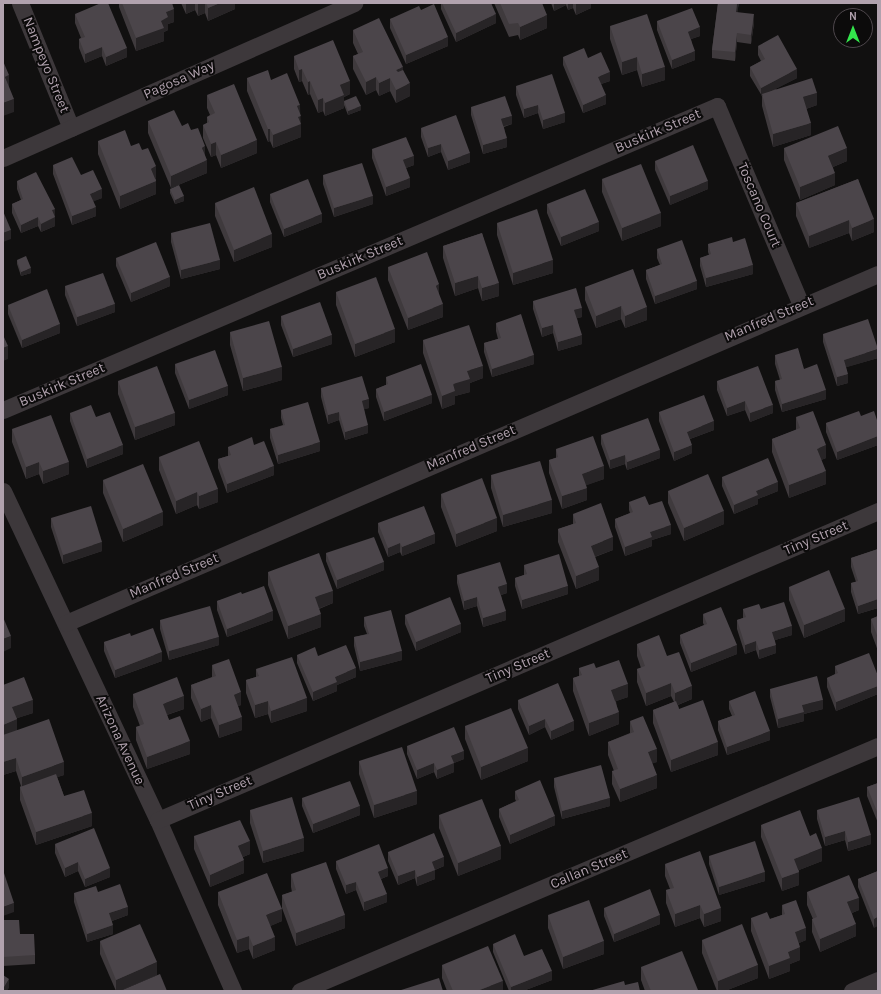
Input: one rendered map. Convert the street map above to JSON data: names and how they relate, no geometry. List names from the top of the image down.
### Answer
{
  "streets": {
    "street": [
      "Nampeyo Street",
      "Pagosa Way",
      "Buskirk Street",
      "Toscano Court",
      "Manfred Street",
      "Tiny Street",
      "Arizona Avenue",
      "Callan Street"
    ]
  },
  "crossings": [
    ["Nampeyo Street", "Pagosa Way"],
    ["Buskirk Street", "Toscano Court"],
    ["Toscano Court", "Manfred Street"],
    ["Manfred Street", "Arizona Avenue"],
    ["Tiny Street", "Arizona Avenue"]
  ],
  "north": "top"
}
